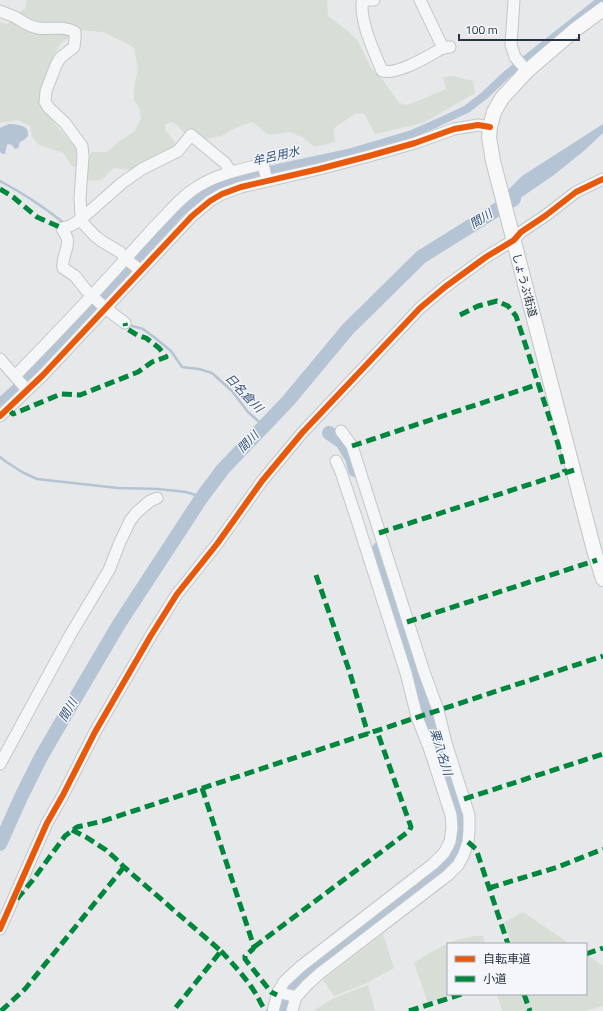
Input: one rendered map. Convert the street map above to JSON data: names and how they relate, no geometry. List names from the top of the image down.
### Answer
{
  "streets": {
    "main road": ["しょうぶ街道"]
  },
  "water": [
    "牟呂用水",
    "間川",
    "日名倉川",
    "栗八名川"
  ],
  "legend": ["自転車道", "小道"],
  "scale_bar": "100 m"
}
